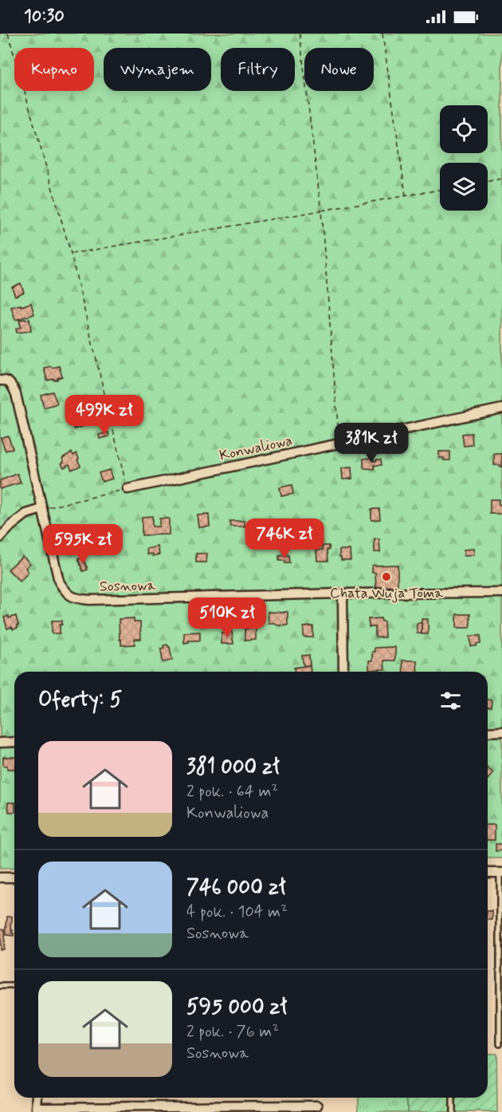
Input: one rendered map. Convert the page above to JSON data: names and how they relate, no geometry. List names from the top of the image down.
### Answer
{
  "streets": {
    "street": ["Konwaliowa", "Sosnowa"]
  },
  "places": ["Chata Wuja Toma"],
  "page": {
    "status": "10:30",
    "chip": [
      "Kupno",
      "Wynajem",
      "Filtry",
      "Nowe"
    ],
    "price": [
      "499K zł",
      "381K zł",
      "746K zł",
      "595K zł",
      "510K zł"
    ],
    "heading": "Oferty: 5",
    "list": [
      {
        "name": "381 000 zł",
        "note": "2 pok. · 64 m² · Konwaliowa"
      },
      {
        "name": "746 000 zł",
        "note": "4 pok. · 104 m² · Sosnowa"
      },
      {
        "name": "595 000 zł",
        "note": "2 pok. · 76 m² · Sosnowa"
      }
    ]
  }
}
